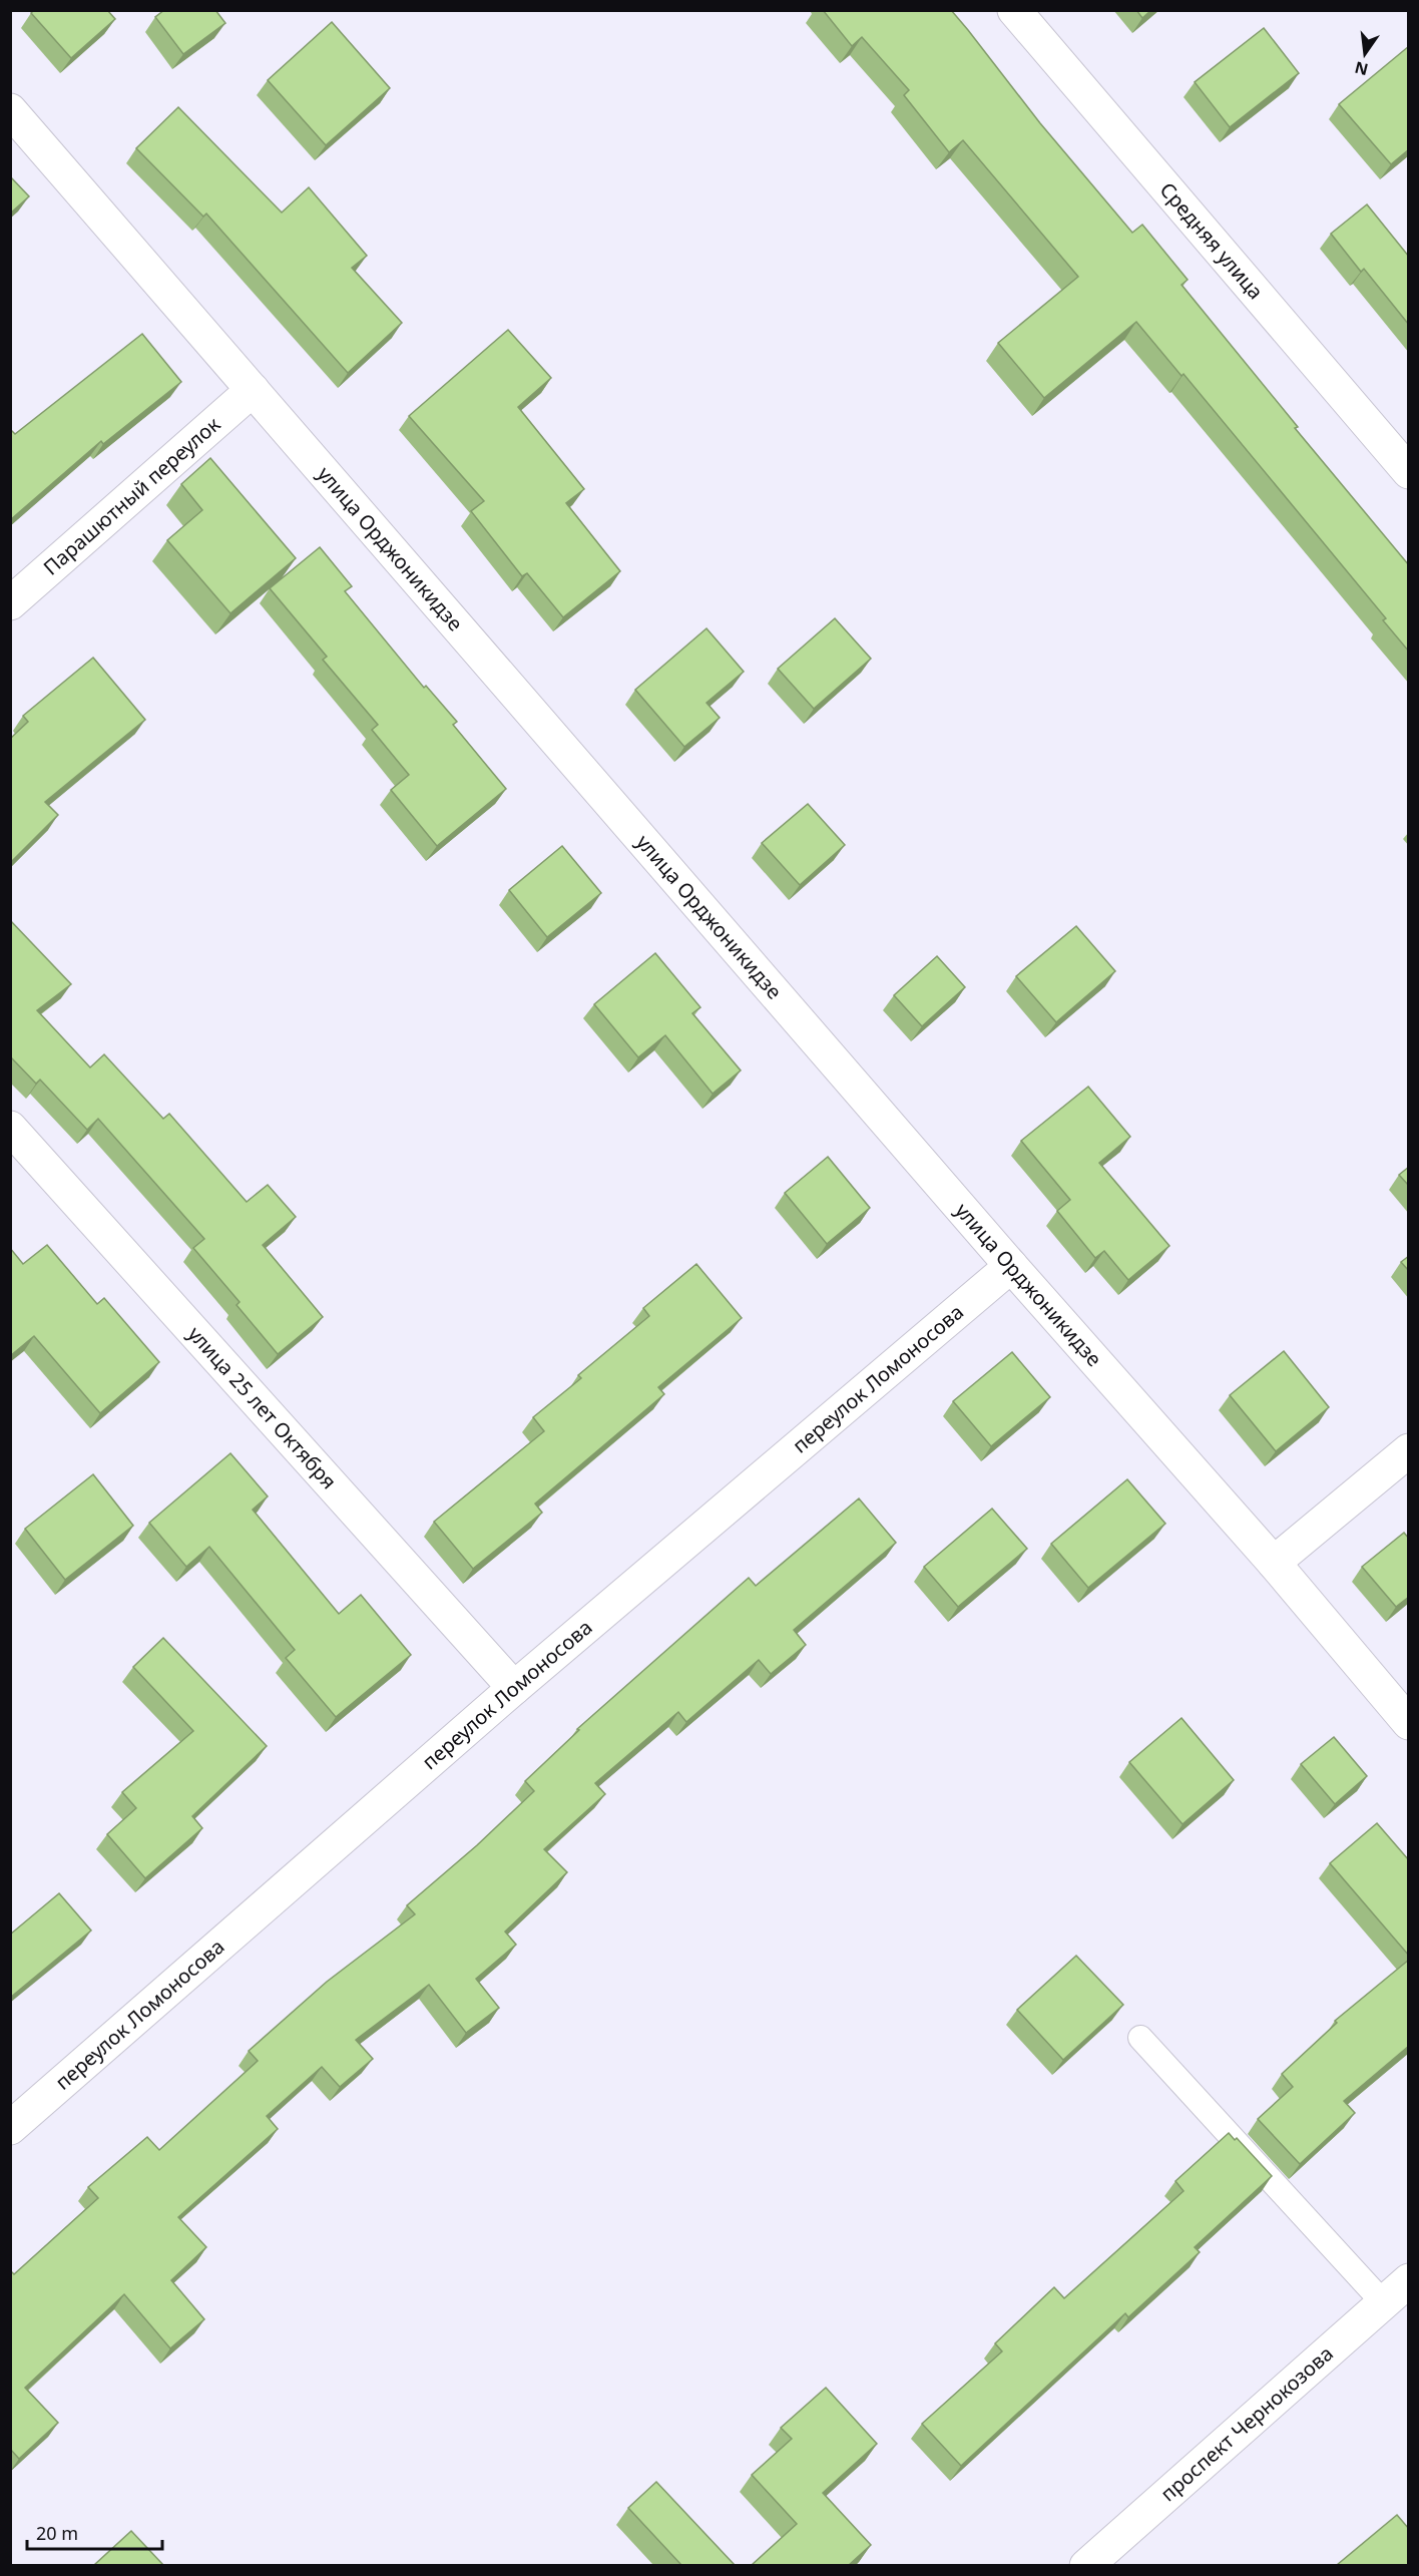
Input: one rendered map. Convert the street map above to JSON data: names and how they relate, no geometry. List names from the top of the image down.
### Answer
{
  "streets": {
    "street": [
      "Средняя улица",
      "Парашютный переулок",
      "улица Орджоникидзе",
      "переулок Ломоносова",
      "улица 25 лет Октября",
      "проспект Чернокозова"
    ]
  },
  "crossings": [
    ["Парашютный переулок", "улица Орджоникидзе"],
    ["улица Орджоникидзе", "переулок Ломоносова"],
    ["переулок Ломоносова", "улица 25 лет Октября"]
  ],
  "scale_bar": "20 m",
  "north": "bottom"
}
